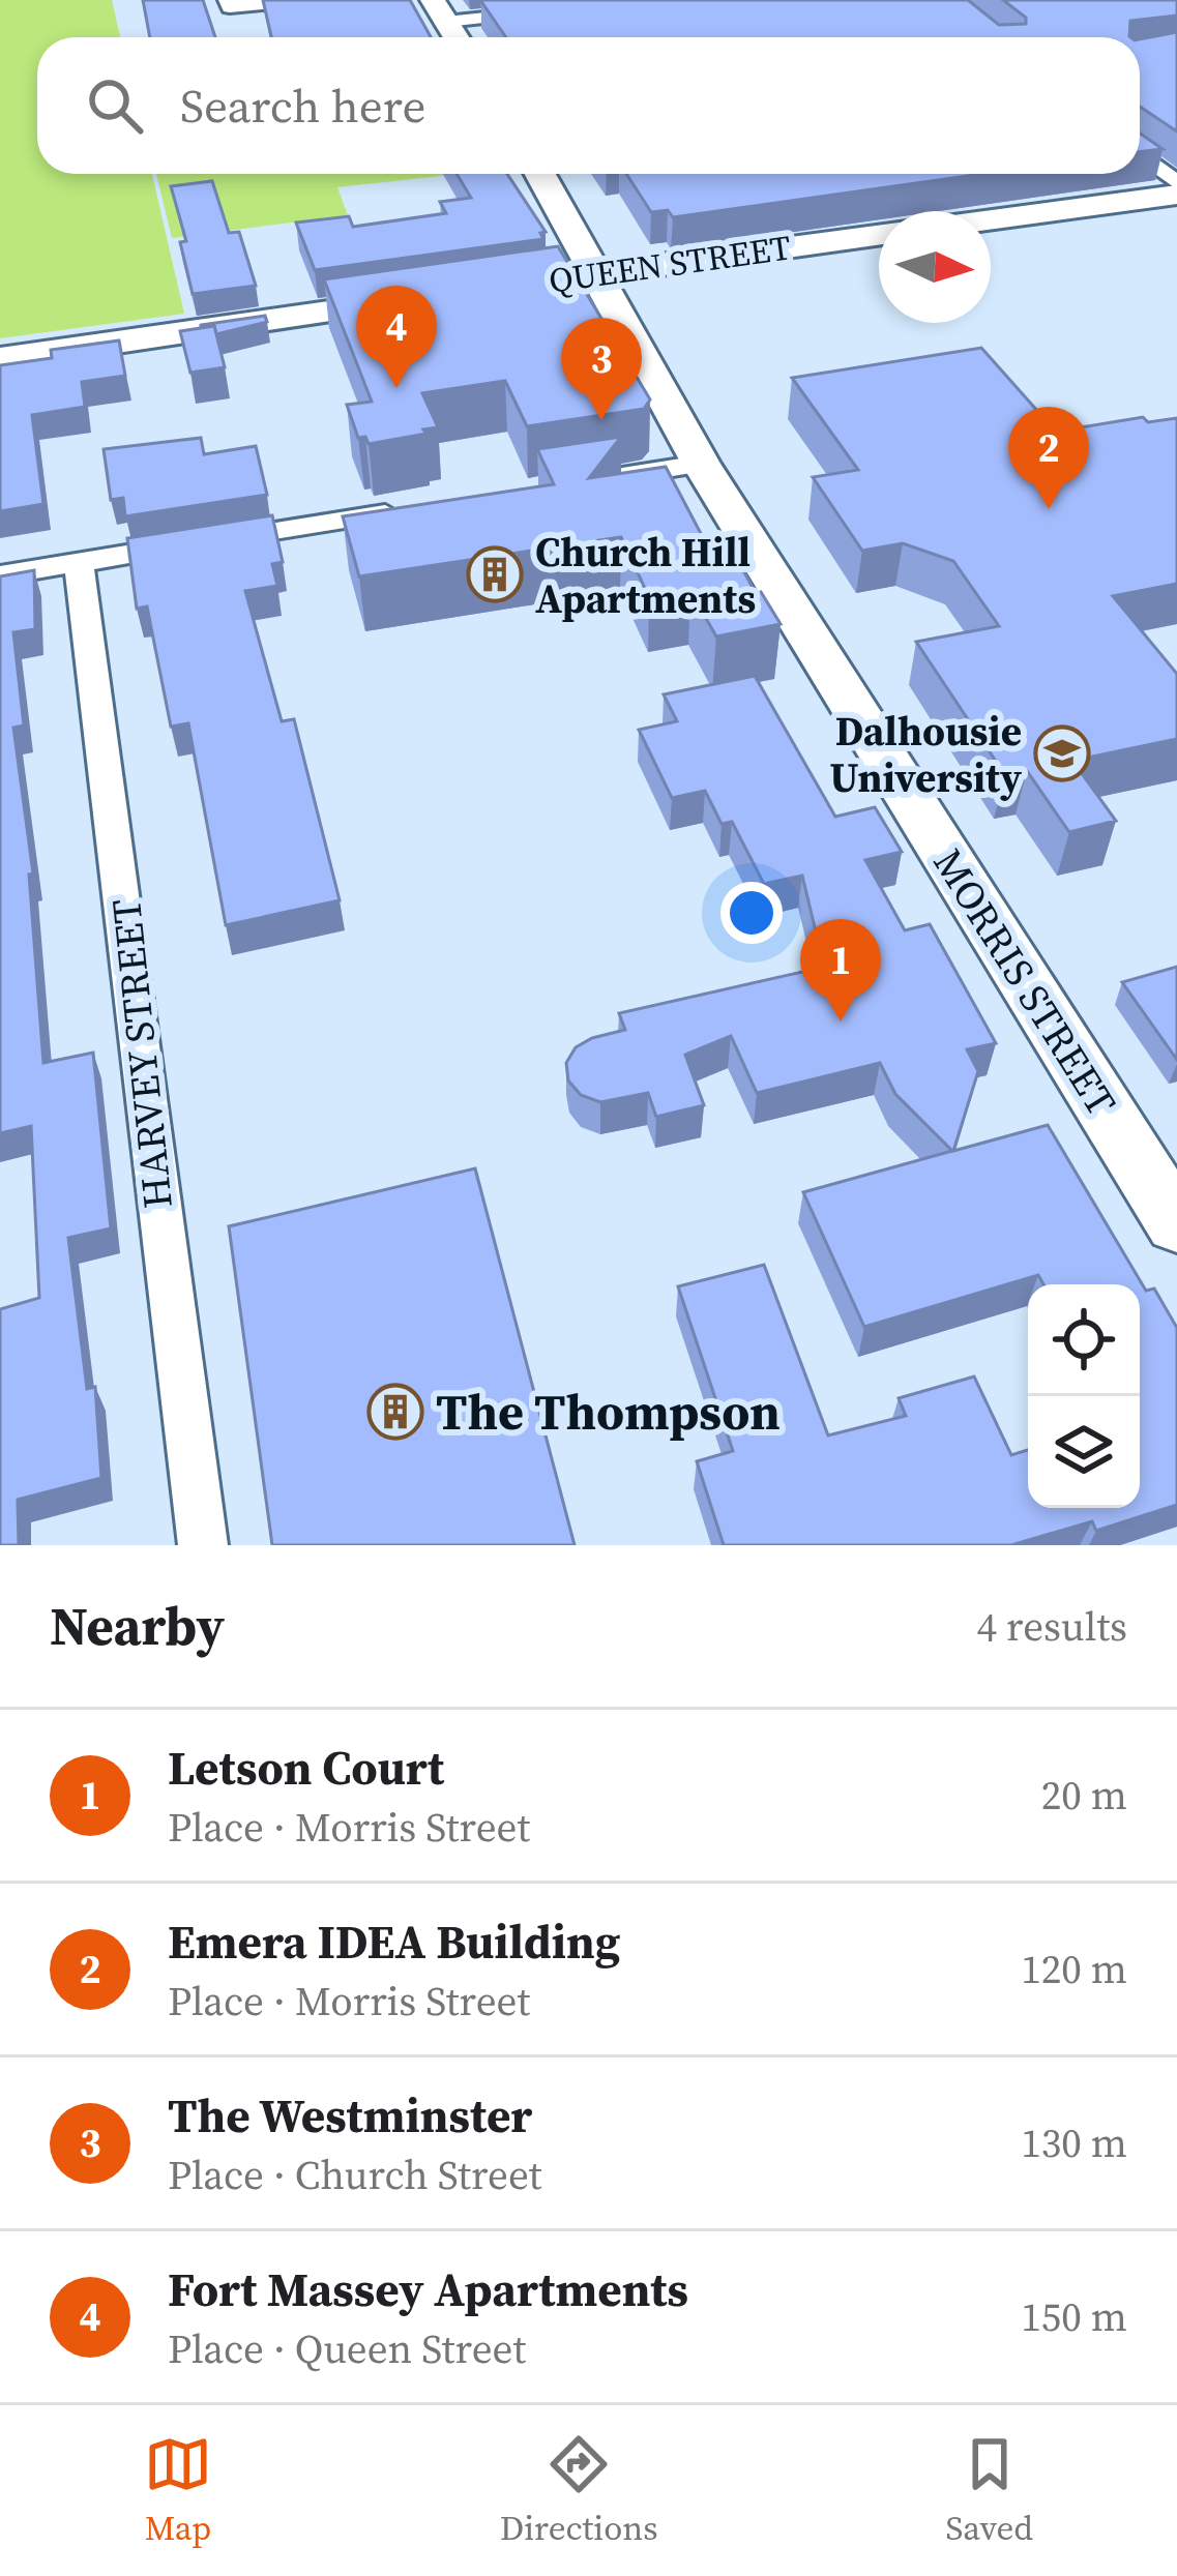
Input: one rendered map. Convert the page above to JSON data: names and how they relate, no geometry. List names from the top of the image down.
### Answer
{
  "streets": {
    "street": ["QUEEN STREET", "MORRIS STREET", "HARVEY STREET"]
  },
  "crossings": [
    ["QUEEN STREET", "MORRIS STREET"]
  ],
  "places": {
    "building": ["Church Hill Apartments", "The Thompson"],
    "school or university": ["Dalhousie University"]
  },
  "north": "right",
  "page": {
    "search": "Search here",
    "pins": [
      "4",
      "3",
      "2",
      "1"
    ],
    "heading": ["Nearby", "4 results"],
    "list": [
      {
        "mark": "1",
        "name": "Letson Court",
        "note": "Place · Morris Street",
        "value": "20 m"
      },
      {
        "mark": "2",
        "name": "Emera IDEA Building",
        "note": "Place · Morris Street",
        "value": "120 m"
      },
      {
        "mark": "3",
        "name": "The Westminster",
        "note": "Place · Church Street",
        "value": "130 m"
      },
      {
        "mark": "4",
        "name": "Fort Massey Apartments",
        "note": "Place · Queen Street",
        "value": "150 m"
      }
    ],
    "nav": ["Map", "Directions", "Saved"]
  }
}
